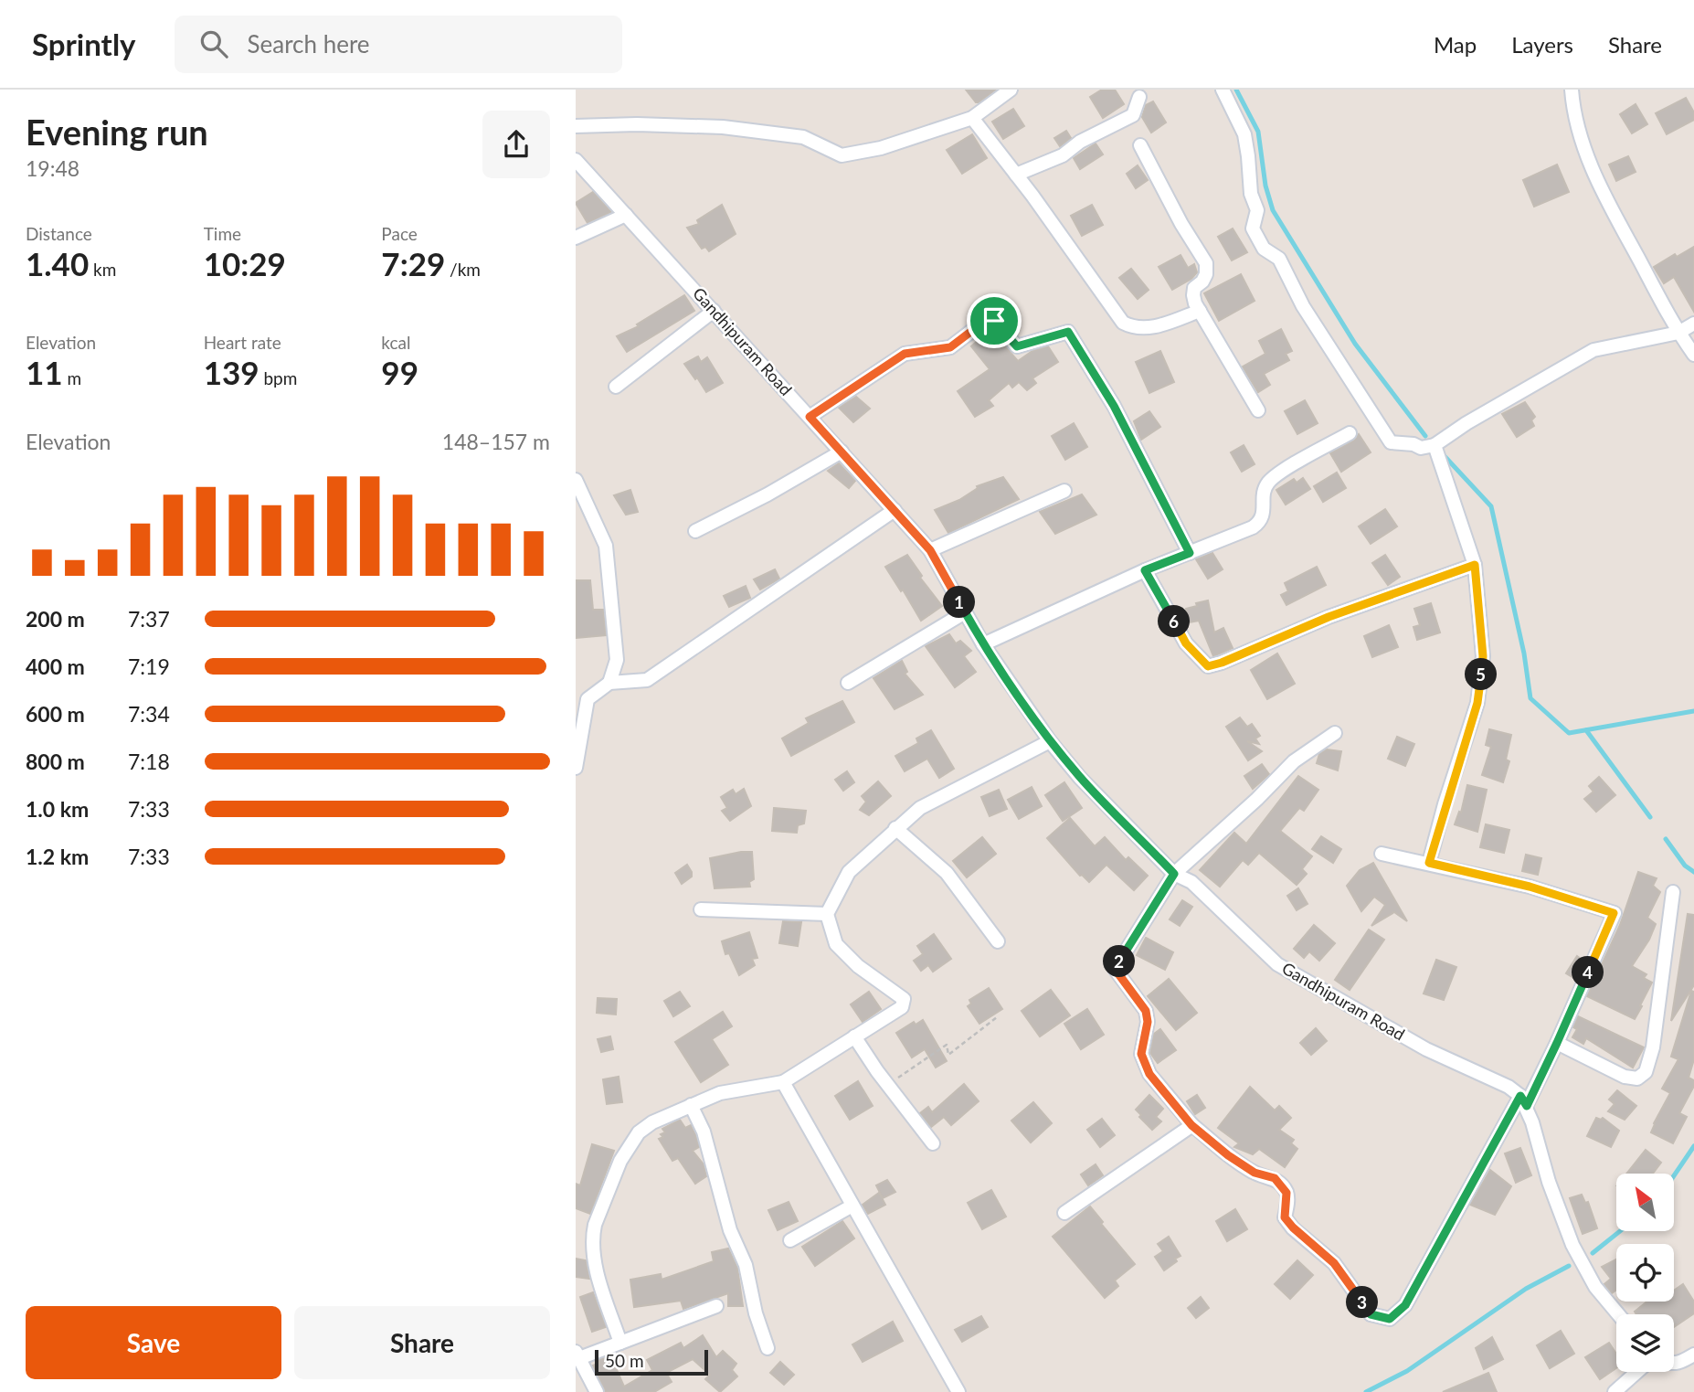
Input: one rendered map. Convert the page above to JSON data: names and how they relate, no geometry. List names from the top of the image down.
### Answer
{
  "streets": {
    "street": ["Gandhipuram Road"]
  },
  "scale_bar": "50 m",
  "north": "top left",
  "page": {
    "header": "Sprintly",
    "search": "Search here",
    "nav": ["Map", "Layers", "Share"],
    "heading": ["Evening run", "19:48"],
    "stats": [
      ["Distance", "1.40 km"],
      ["Time", "10:29"],
      ["Pace", "7:29 /km"],
      ["Elevation", "11 m"],
      ["Heart rate", "139 bpm"],
      ["kcal", "99"]
    ],
    "chart": ["Elevation", "148–157 m"],
    "pins": [
      "1",
      "6",
      "5",
      "2",
      "4",
      "3"
    ],
    "list": [
      {
        "name": "200 m",
        "note": "7:37"
      },
      {
        "name": "400 m",
        "note": "7:19"
      },
      {
        "name": "600 m",
        "note": "7:34"
      },
      {
        "name": "800 m",
        "note": "7:18"
      },
      {
        "name": "1.0 km",
        "note": "7:33"
      },
      {
        "name": "1.2 km",
        "note": "7:33"
      }
    ],
    "buttons": ["Save", "Share"],
    "scale": "50 m"
  }
}
